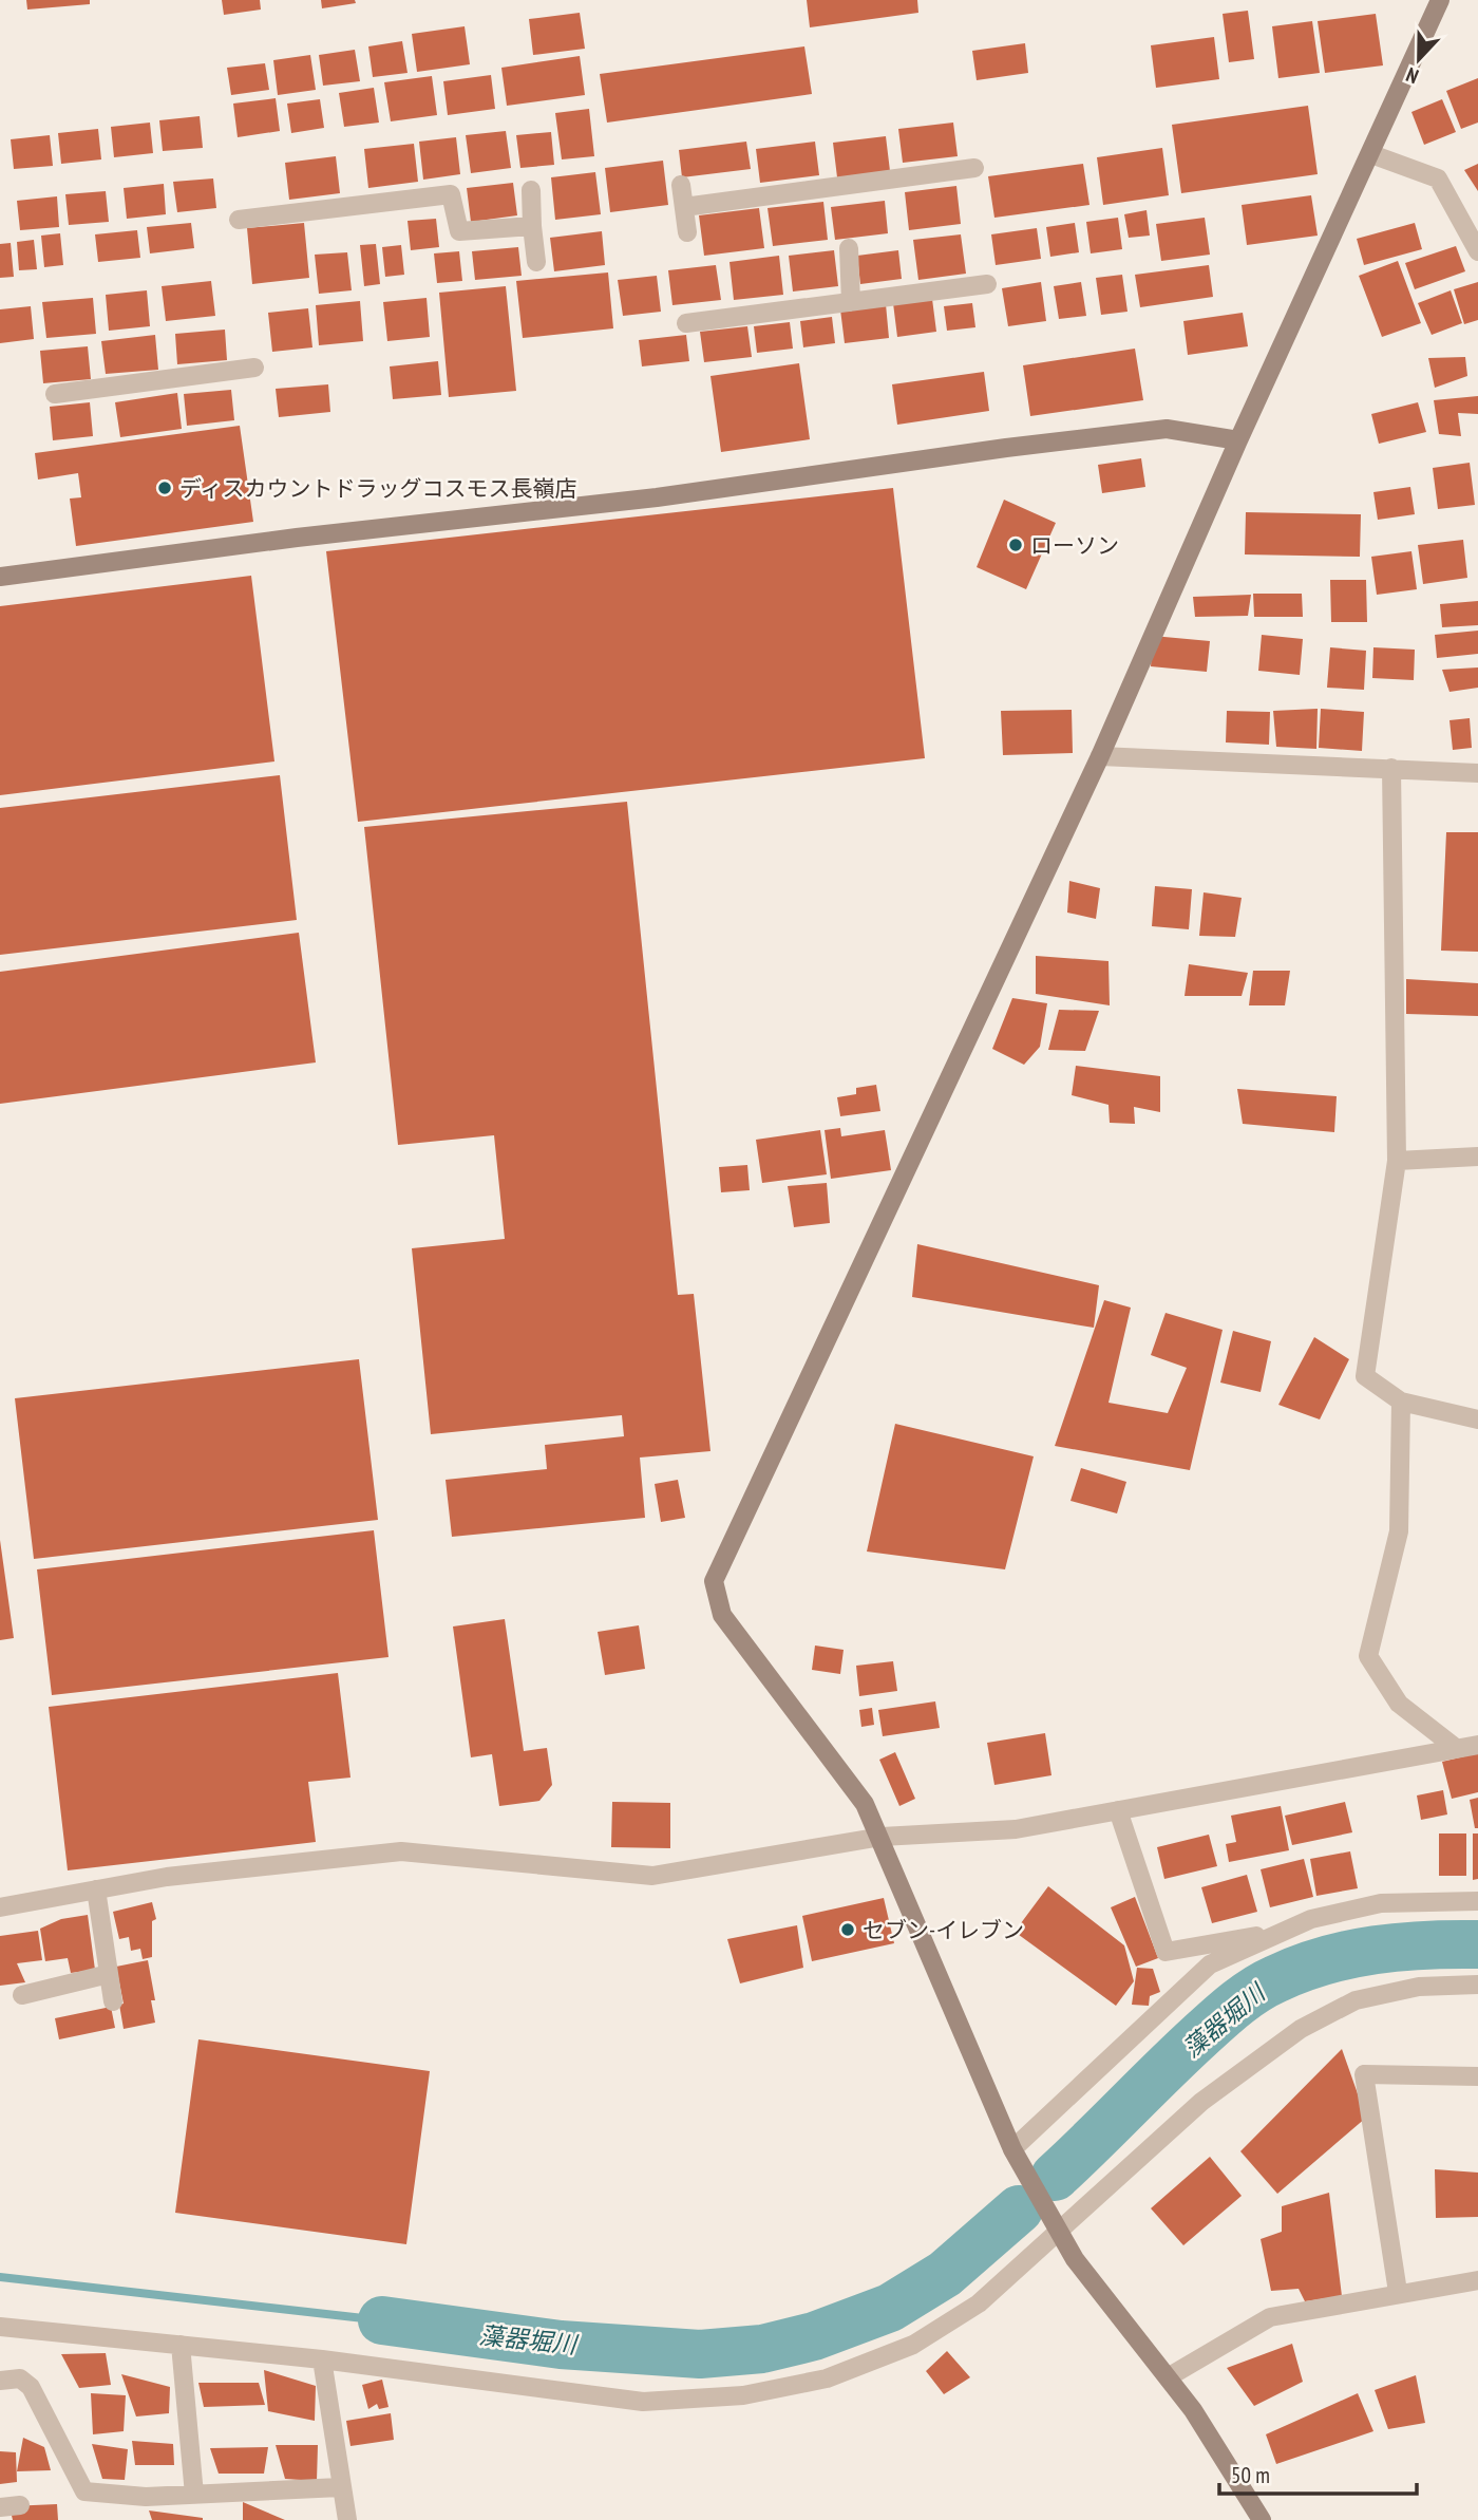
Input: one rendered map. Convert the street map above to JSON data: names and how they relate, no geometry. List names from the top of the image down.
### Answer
{
  "water": ["藻器堀川"],
  "places": ["ディスカウントドラッグコスモス長嶺店", "ローソン", "セブン-イレブン"],
  "scale_bar": "50 m",
  "north": "bottom"
}
